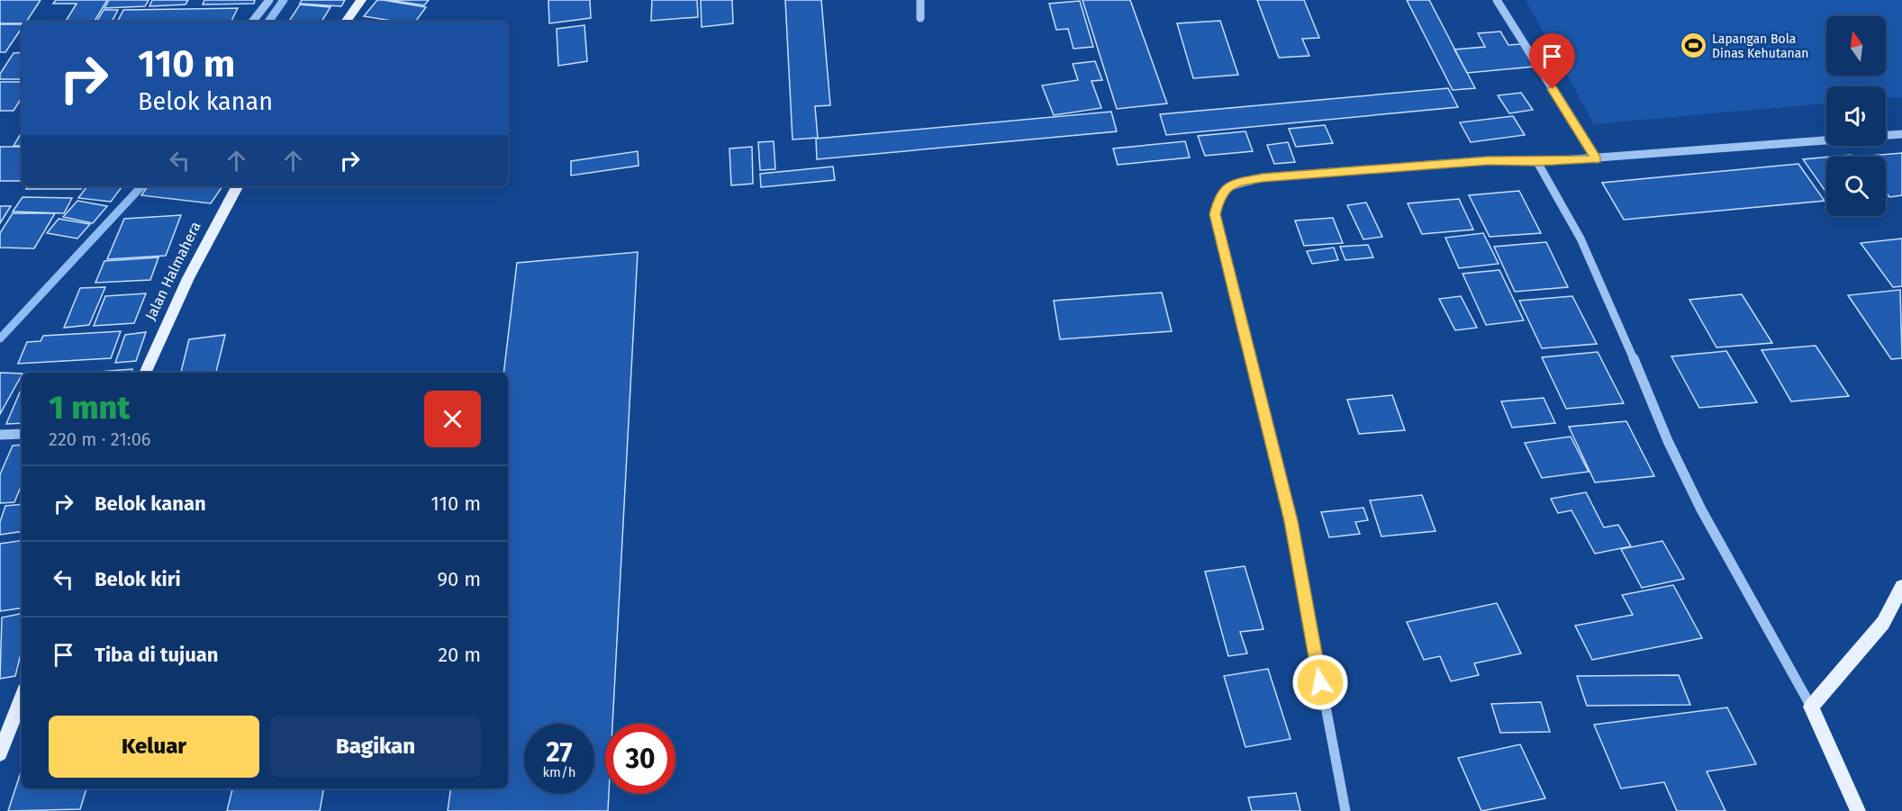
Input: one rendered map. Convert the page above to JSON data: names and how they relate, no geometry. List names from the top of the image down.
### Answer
{
  "streets": {
    "main road": ["Jalan Halmahera"]
  },
  "places": {
    "sports": ["Lapangan Bola Dinas Kehutanan"]
  },
  "north": "top",
  "page": {
    "turn": ["110 m", "Belok kanan"],
    "heading": ["1 mnt", "220 m · 21:06"],
    "list": [
      {
        "name": "Belok kanan",
        "value": "110 m"
      },
      {
        "name": "Belok kiri",
        "value": "90 m"
      },
      {
        "name": "Tiba di tujuan",
        "value": "20 m"
      }
    ],
    "buttons": ["Keluar", "Bagikan"],
    "speed": "27 km/h",
    "limit": "30"
  }
}
